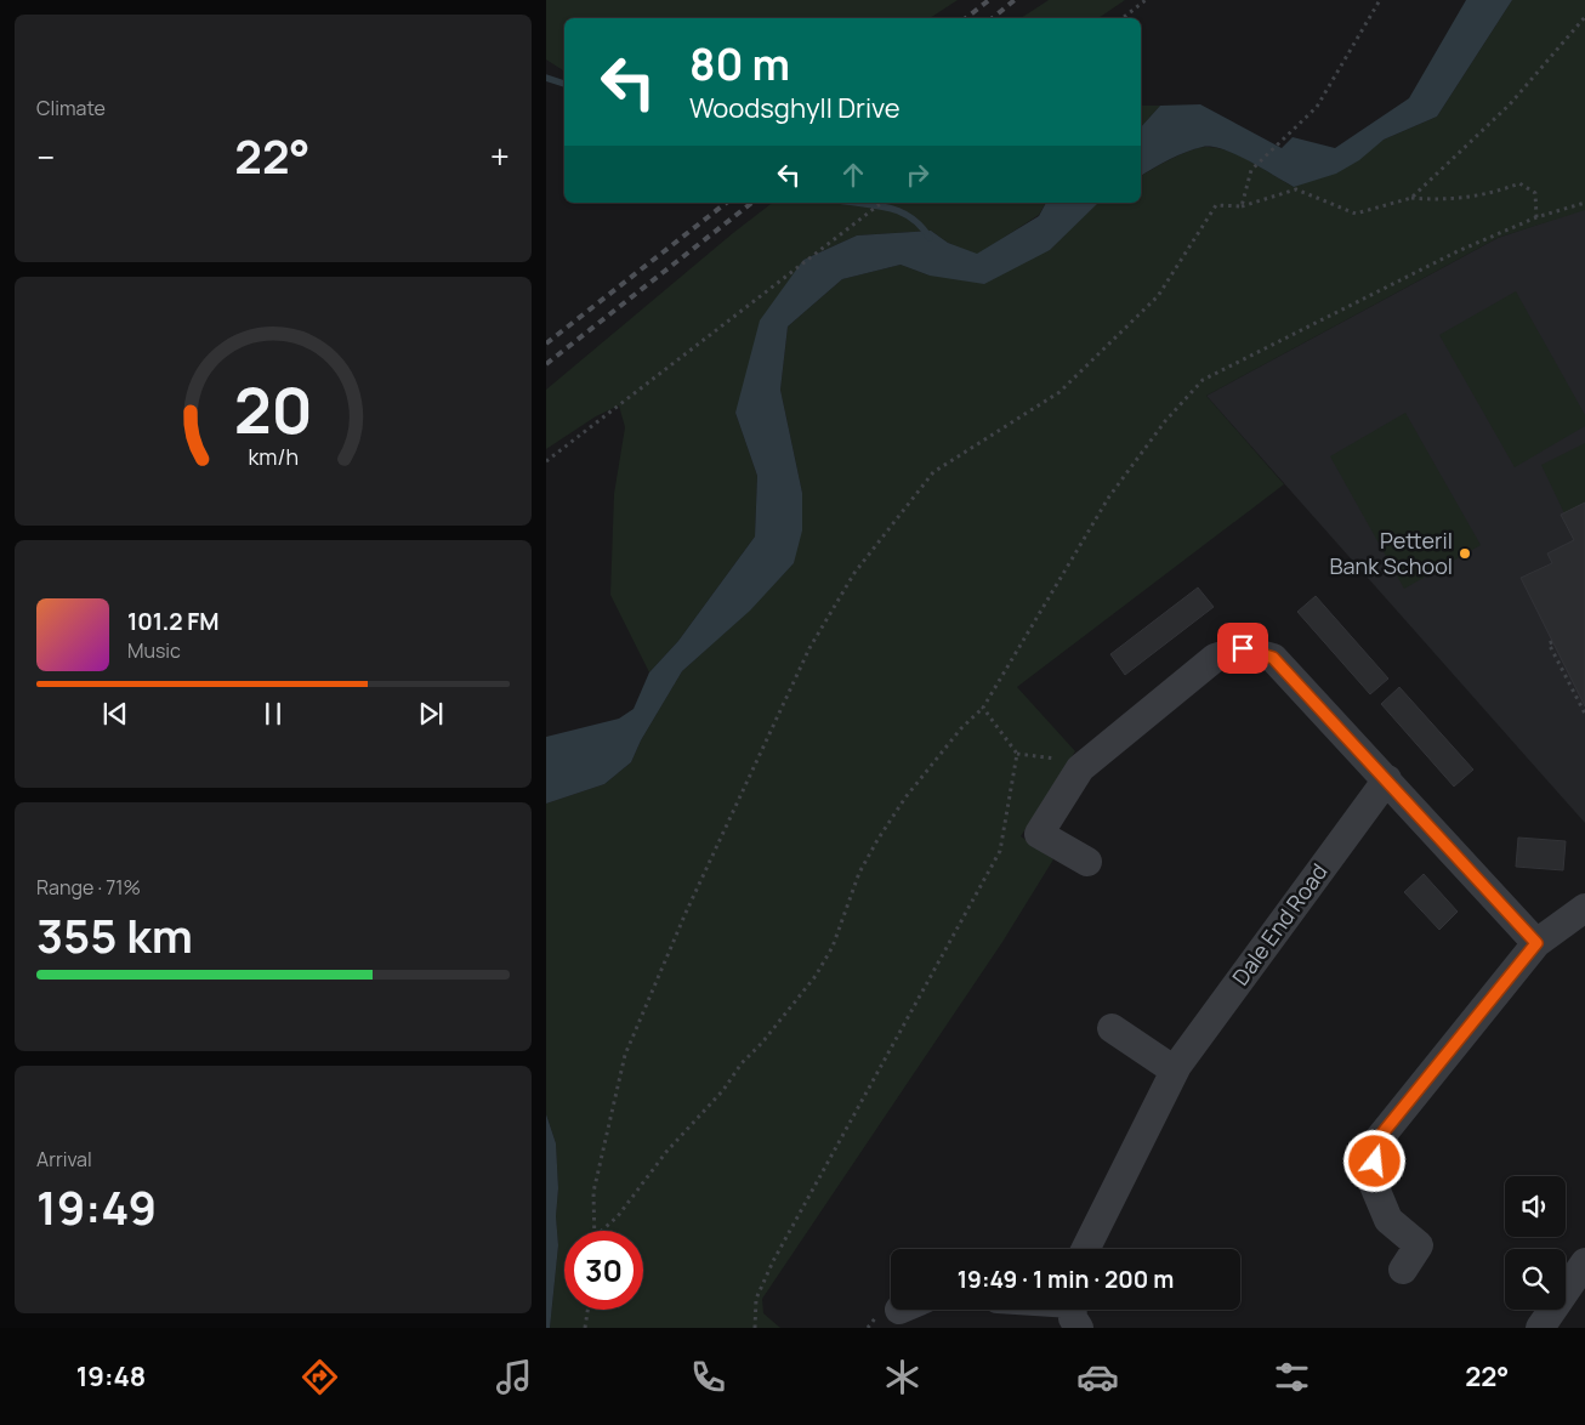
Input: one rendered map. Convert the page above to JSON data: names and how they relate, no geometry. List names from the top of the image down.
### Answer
{
  "streets": {
    "street": ["Dale End Road"]
  },
  "places": ["Petteril Bank School"],
  "page": {
    "tile": [
      "Climate",
      ["Range · 71%", "355 km"],
      ["Arrival", "19:49"]
    ],
    "turn": ["80 m", "Woodsghyll Drive"],
    "heat": ["−", "22°", "+"],
    "song": ["101.2 FM", "Music"],
    "limit": "30",
    "trip": "19:49 · 1 min · 200 m",
    "tabs": ["19:48", "22°"],
    "gauge": ["20", "km/h"]
  }
}
